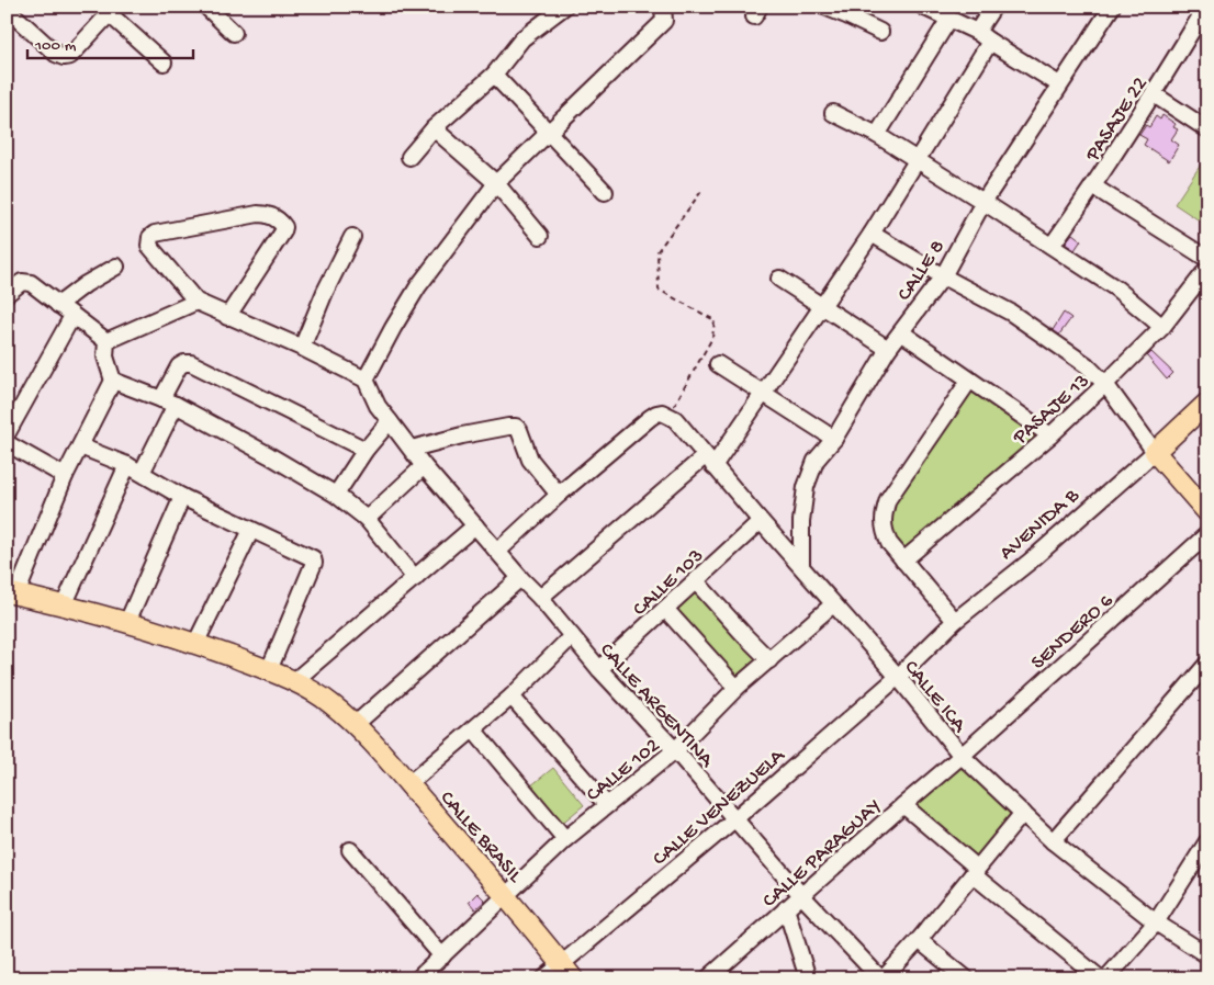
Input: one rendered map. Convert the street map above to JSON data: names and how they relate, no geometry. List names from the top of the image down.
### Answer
{
  "streets": {
    "main road": ["AVENIDA B", "CALLE BRASIL"],
    "street": [
      "PASAJE 22",
      "CALLE 8",
      "PASAJE 13",
      "CALLE 103",
      "SENDERO 6",
      "CALLE ICA",
      "CALLE ARGENTINA",
      "CALLE 102",
      "CALLE VENEZUELA",
      "CALLE PARAGUAY"
    ]
  },
  "crossings": [
    ["CALLE 8", "CALLE ICA"],
    ["AVENIDA B", "CALLE ICA"],
    ["AVENIDA B", "CALLE VENEZUELA"],
    ["CALLE 103", "CALLE ICA"],
    ["CALLE 103", "CALLE ARGENTINA"],
    ["SENDERO 6", "CALLE ICA"],
    ["SENDERO 6", "CALLE PARAGUAY"],
    ["CALLE ICA", "CALLE 102"],
    ["CALLE ICA", "CALLE VENEZUELA"],
    ["CALLE ICA", "CALLE PARAGUAY"],
    ["CALLE ARGENTINA", "CALLE 102"],
    ["CALLE ARGENTINA", "CALLE VENEZUELA"],
    ["CALLE ARGENTINA", "CALLE PARAGUAY"],
    ["CALLE 102", "CALLE BRASIL"],
    ["CALLE VENEZUELA", "CALLE BRASIL"]
  ],
  "scale_bar": "100 m"
}
